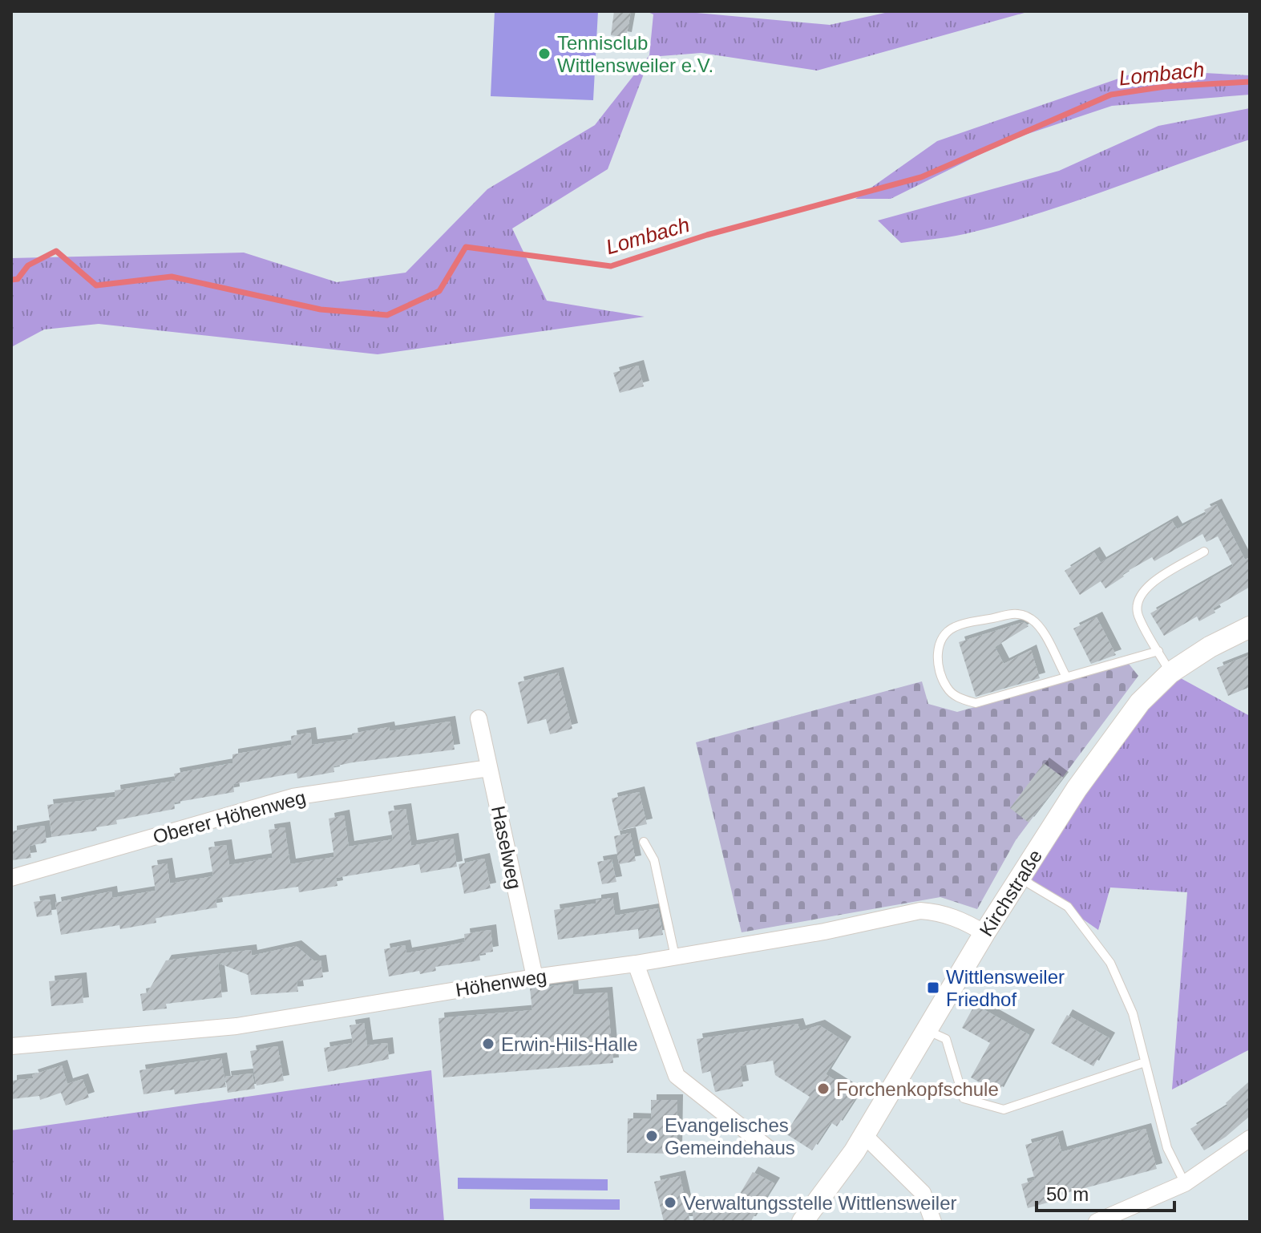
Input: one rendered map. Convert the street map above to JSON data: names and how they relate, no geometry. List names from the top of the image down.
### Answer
{
  "streets": {
    "street": [
      "Oberer Höhenweg",
      "Haselweg",
      "Kirchstraße",
      "Höhenweg"
    ]
  },
  "crossings": [
    ["Oberer Höhenweg", "Haselweg"],
    ["Haselweg", "Höhenweg"],
    ["Kirchstraße", "Höhenweg"]
  ],
  "water": ["Lombach"],
  "places": {
    "other": [
      "Tennisclub Wittlensweiler e.V.",
      "Erwin-Hils-Halle",
      "Forchenkopfschule",
      "Evangelisches Gemeindehaus",
      "Verwaltungsstelle Wittlensweiler"
    ],
    "transit": ["Wittlensweiler Friedhof"]
  },
  "scale_bar": "50 m"
}
